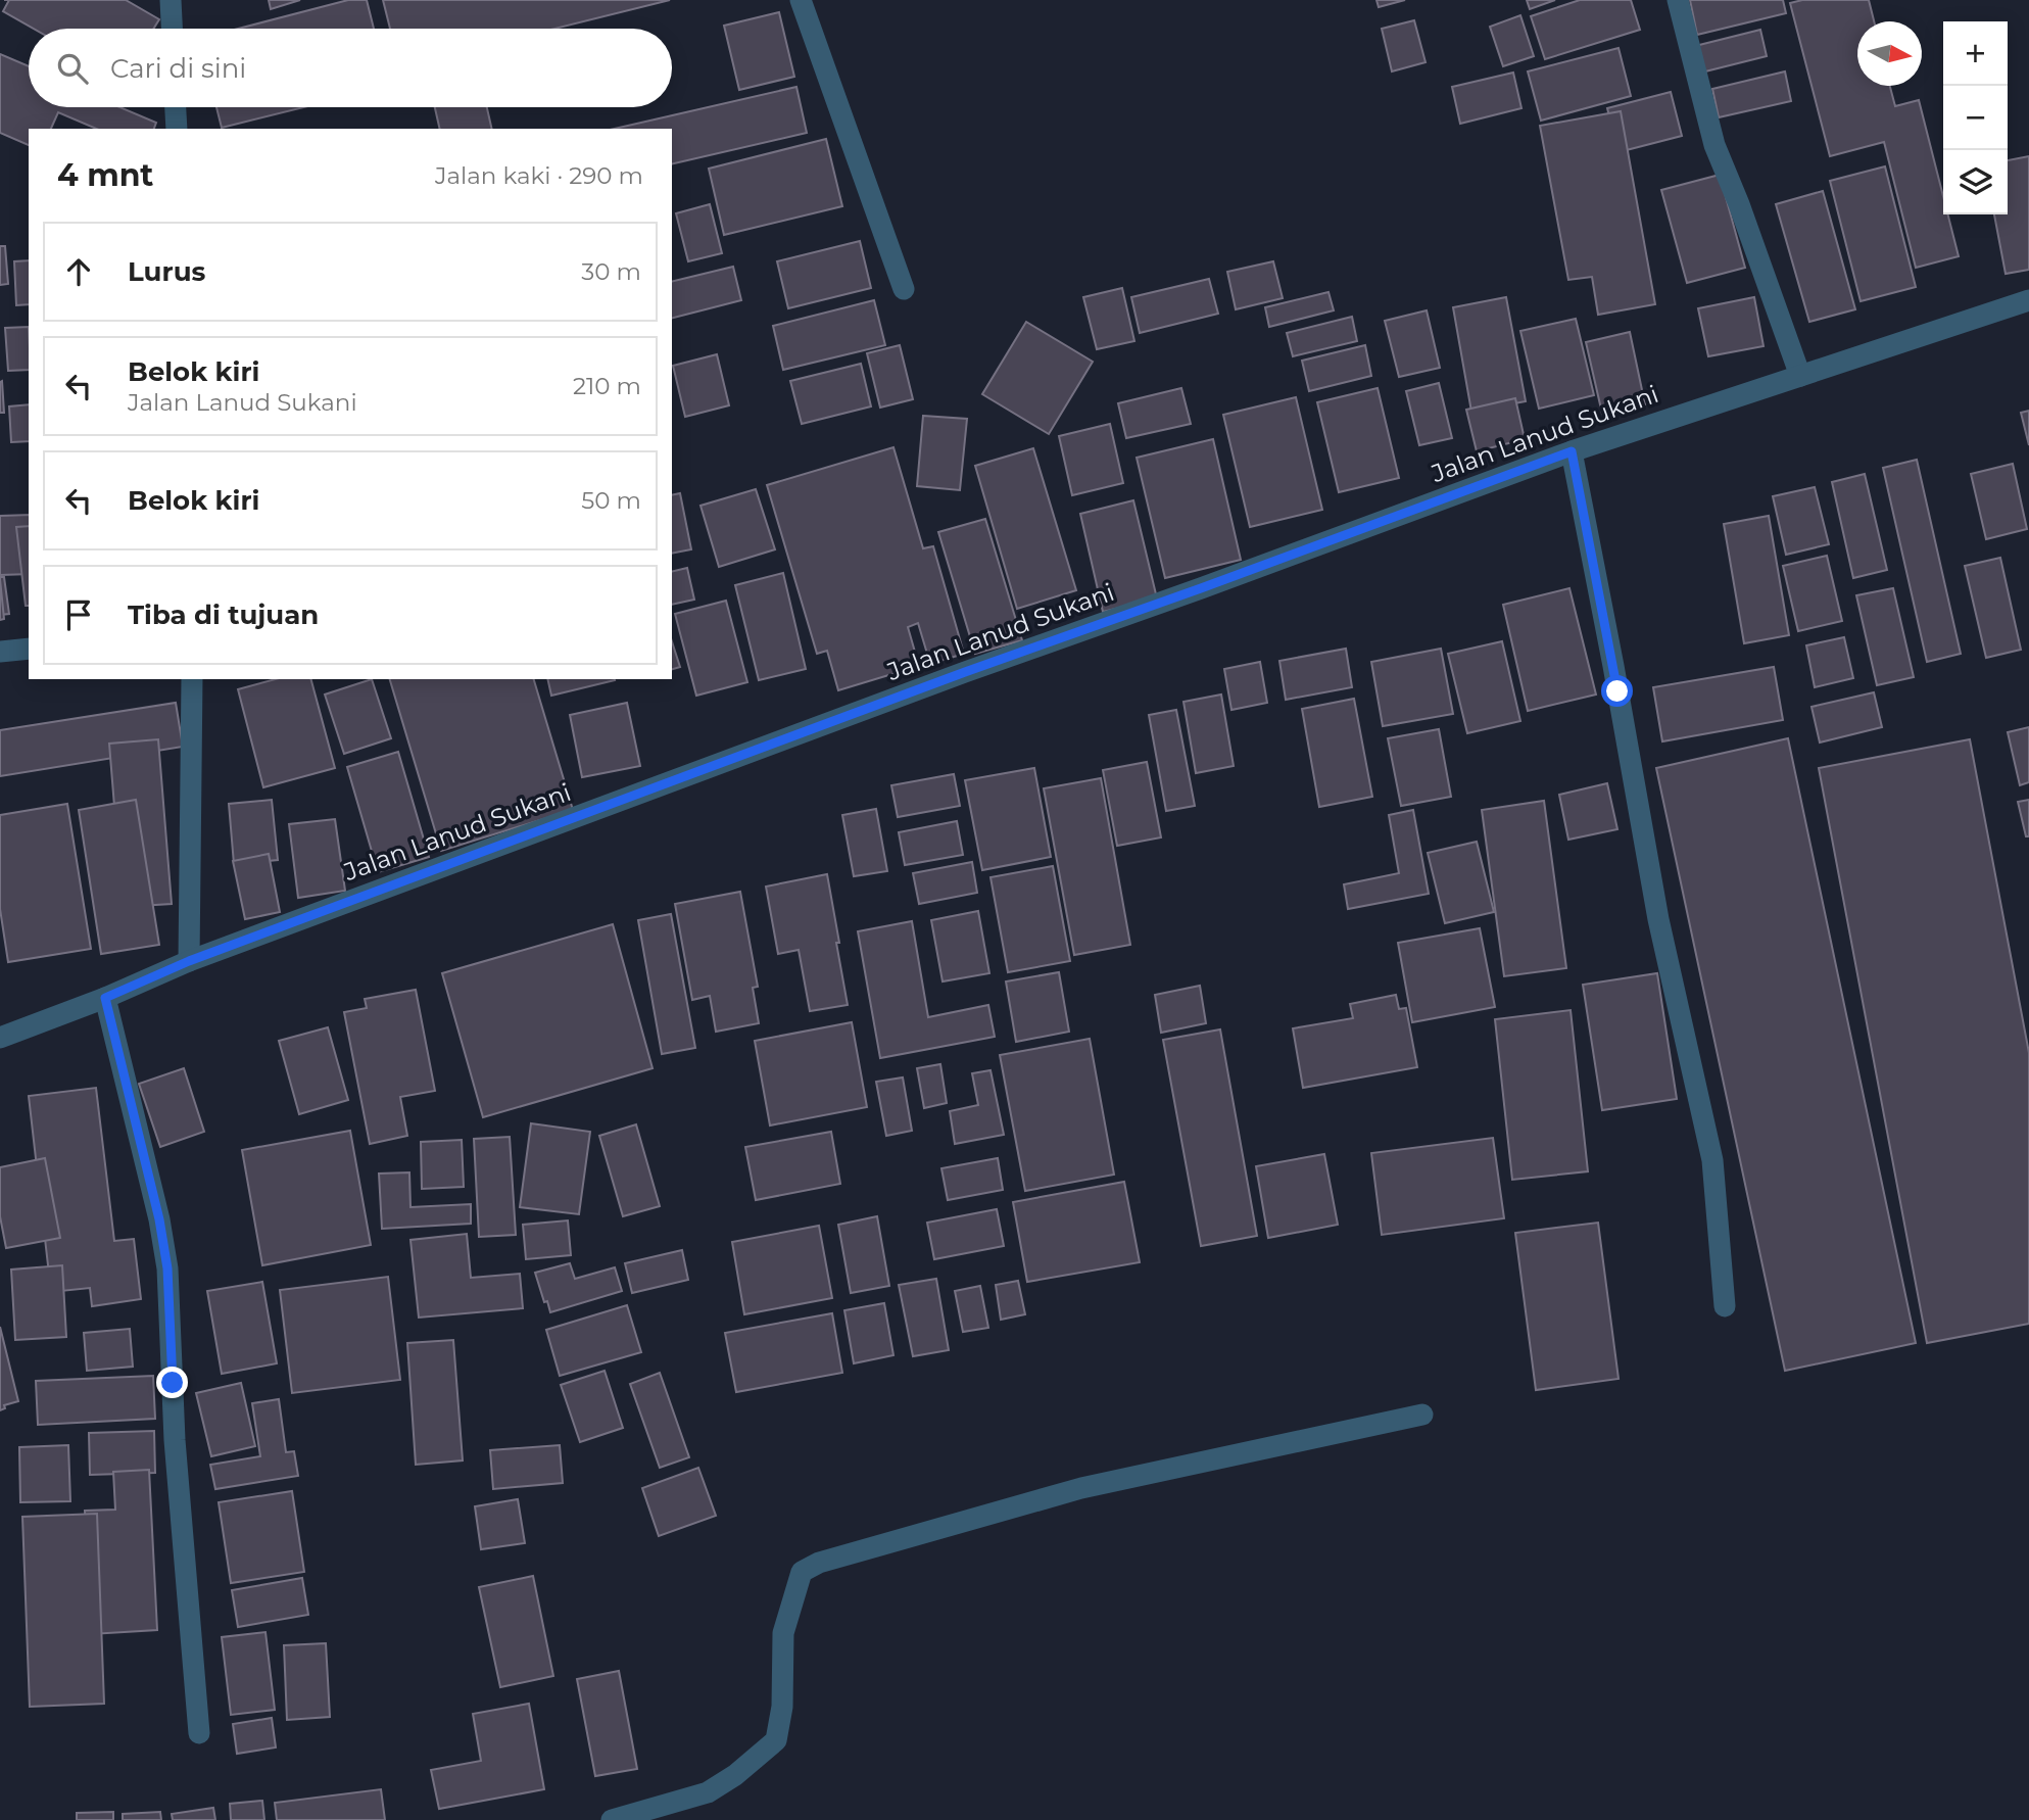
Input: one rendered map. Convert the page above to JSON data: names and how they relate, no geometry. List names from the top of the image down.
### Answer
{
  "streets": {
    "street": ["Jalan Lanud Sukani"]
  },
  "north": "right",
  "page": {
    "map_buttons": ["+", "−"],
    "search": "Cari di sini",
    "heading": ["4 mnt", "Jalan kaki · 290 m"],
    "list": [
      ["Lurus", "30 m"],
      ["Belok kiri", "Jalan Lanud Sukani", "210 m"],
      ["Belok kiri", "50 m"],
      "Tiba di tujuan"
    ]
  }
}
